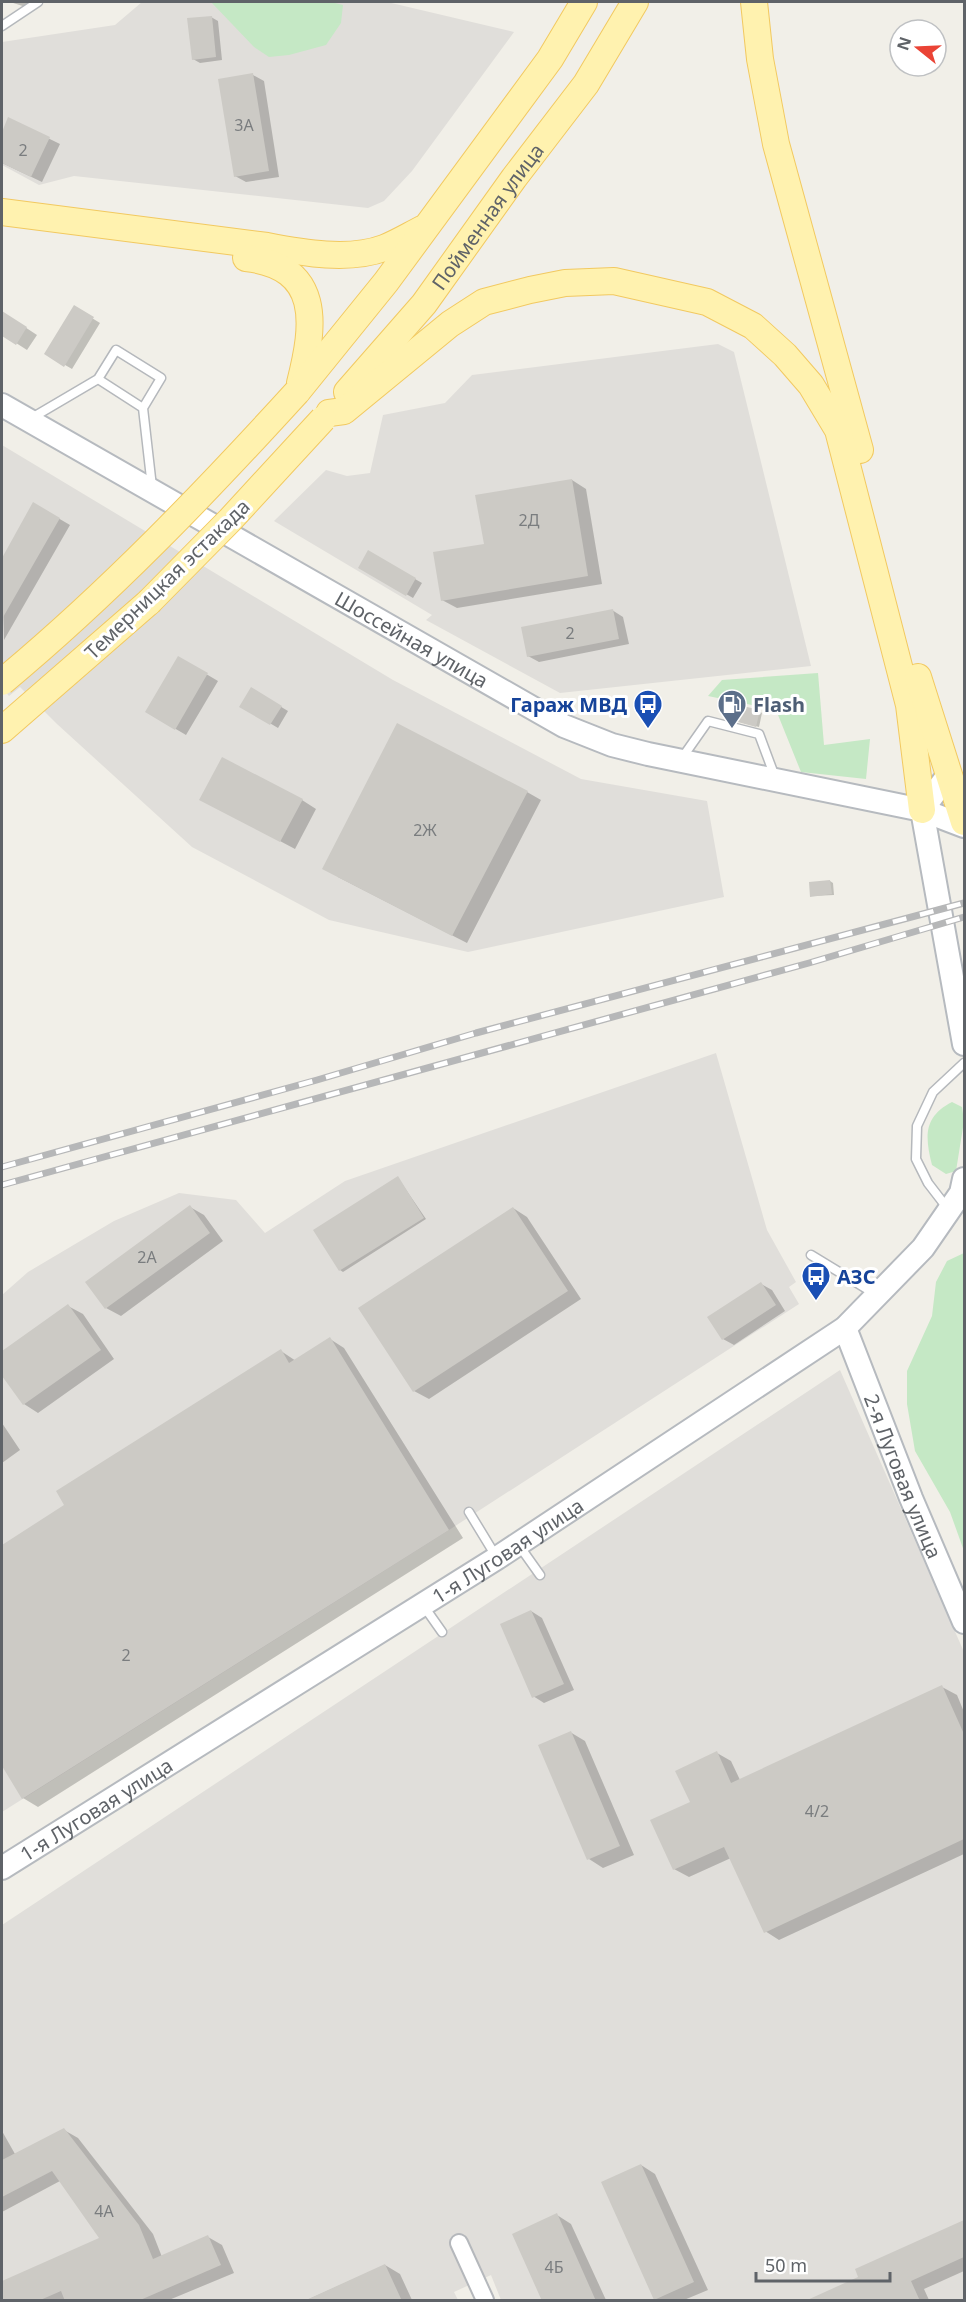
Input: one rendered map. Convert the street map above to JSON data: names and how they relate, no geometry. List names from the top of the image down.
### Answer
{
  "streets": {
    "main road": [
      "Пойменная улица",
      "Темерницкая эстакада",
      "Шоссейная улица",
      "2-я Луговая улица",
      "1-я Луговая улица"
    ]
  },
  "crossings": [
    ["Пойменная улица", "Темерницкая эстакада"],
    ["2-я Луговая улица", "1-я Луговая улица"]
  ],
  "places": {
    "bus stop": ["Гараж МВД", "АЗС"],
    "fuel station": ["Flash"]
  },
  "house_numbers": [
    "3А",
    "2",
    "2Д",
    "2",
    "2Ж",
    "2А",
    "2",
    "4/2",
    "4А",
    "4Б"
  ],
  "scale_bar": "50 m",
  "north": "left"
}
